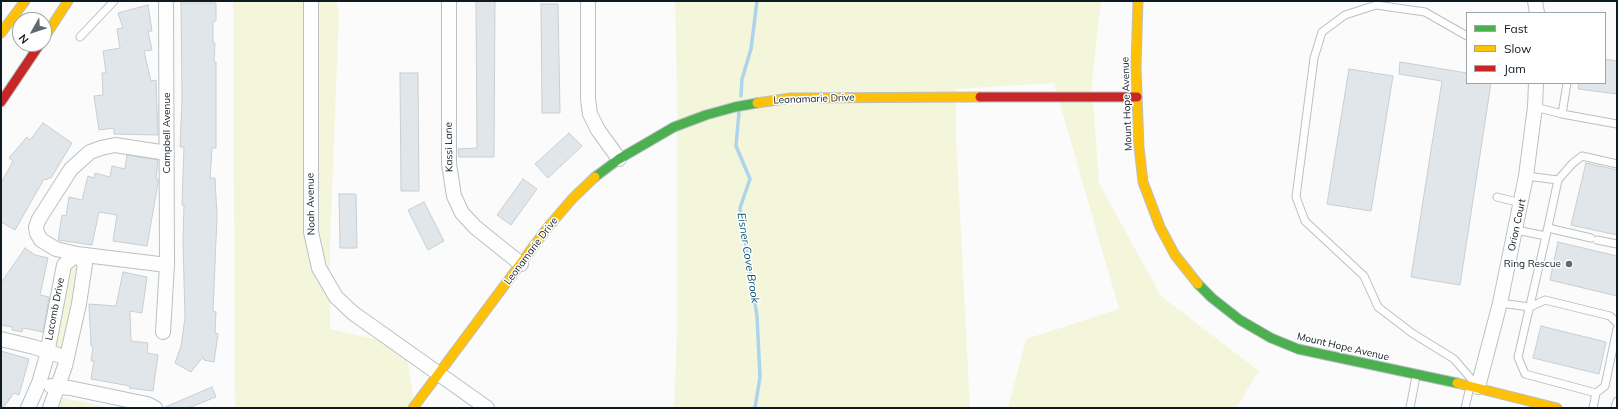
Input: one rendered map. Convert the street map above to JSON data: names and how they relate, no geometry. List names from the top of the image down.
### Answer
{
  "streets": {
    "main road": ["Leonamarie Drive", "Mount Hope Avenue"],
    "street": [
      "Campbell Avenue",
      "Kassi Lane",
      "Noah Avenue",
      "Orion Court",
      "Lacomb Drive"
    ]
  },
  "crossings": [
    ["Leonamarie Drive", "Mount Hope Avenue"],
    ["Leonamarie Drive", "Kassi Lane"],
    ["Leonamarie Drive", "Noah Avenue"],
    ["Mount Hope Avenue", "Orion Court"]
  ],
  "water": ["Eisner Cove Brook"],
  "places": ["Ring Rescue"],
  "legend": ["Fast", "Slow", "Jam"],
  "north": "bottom left"
}
